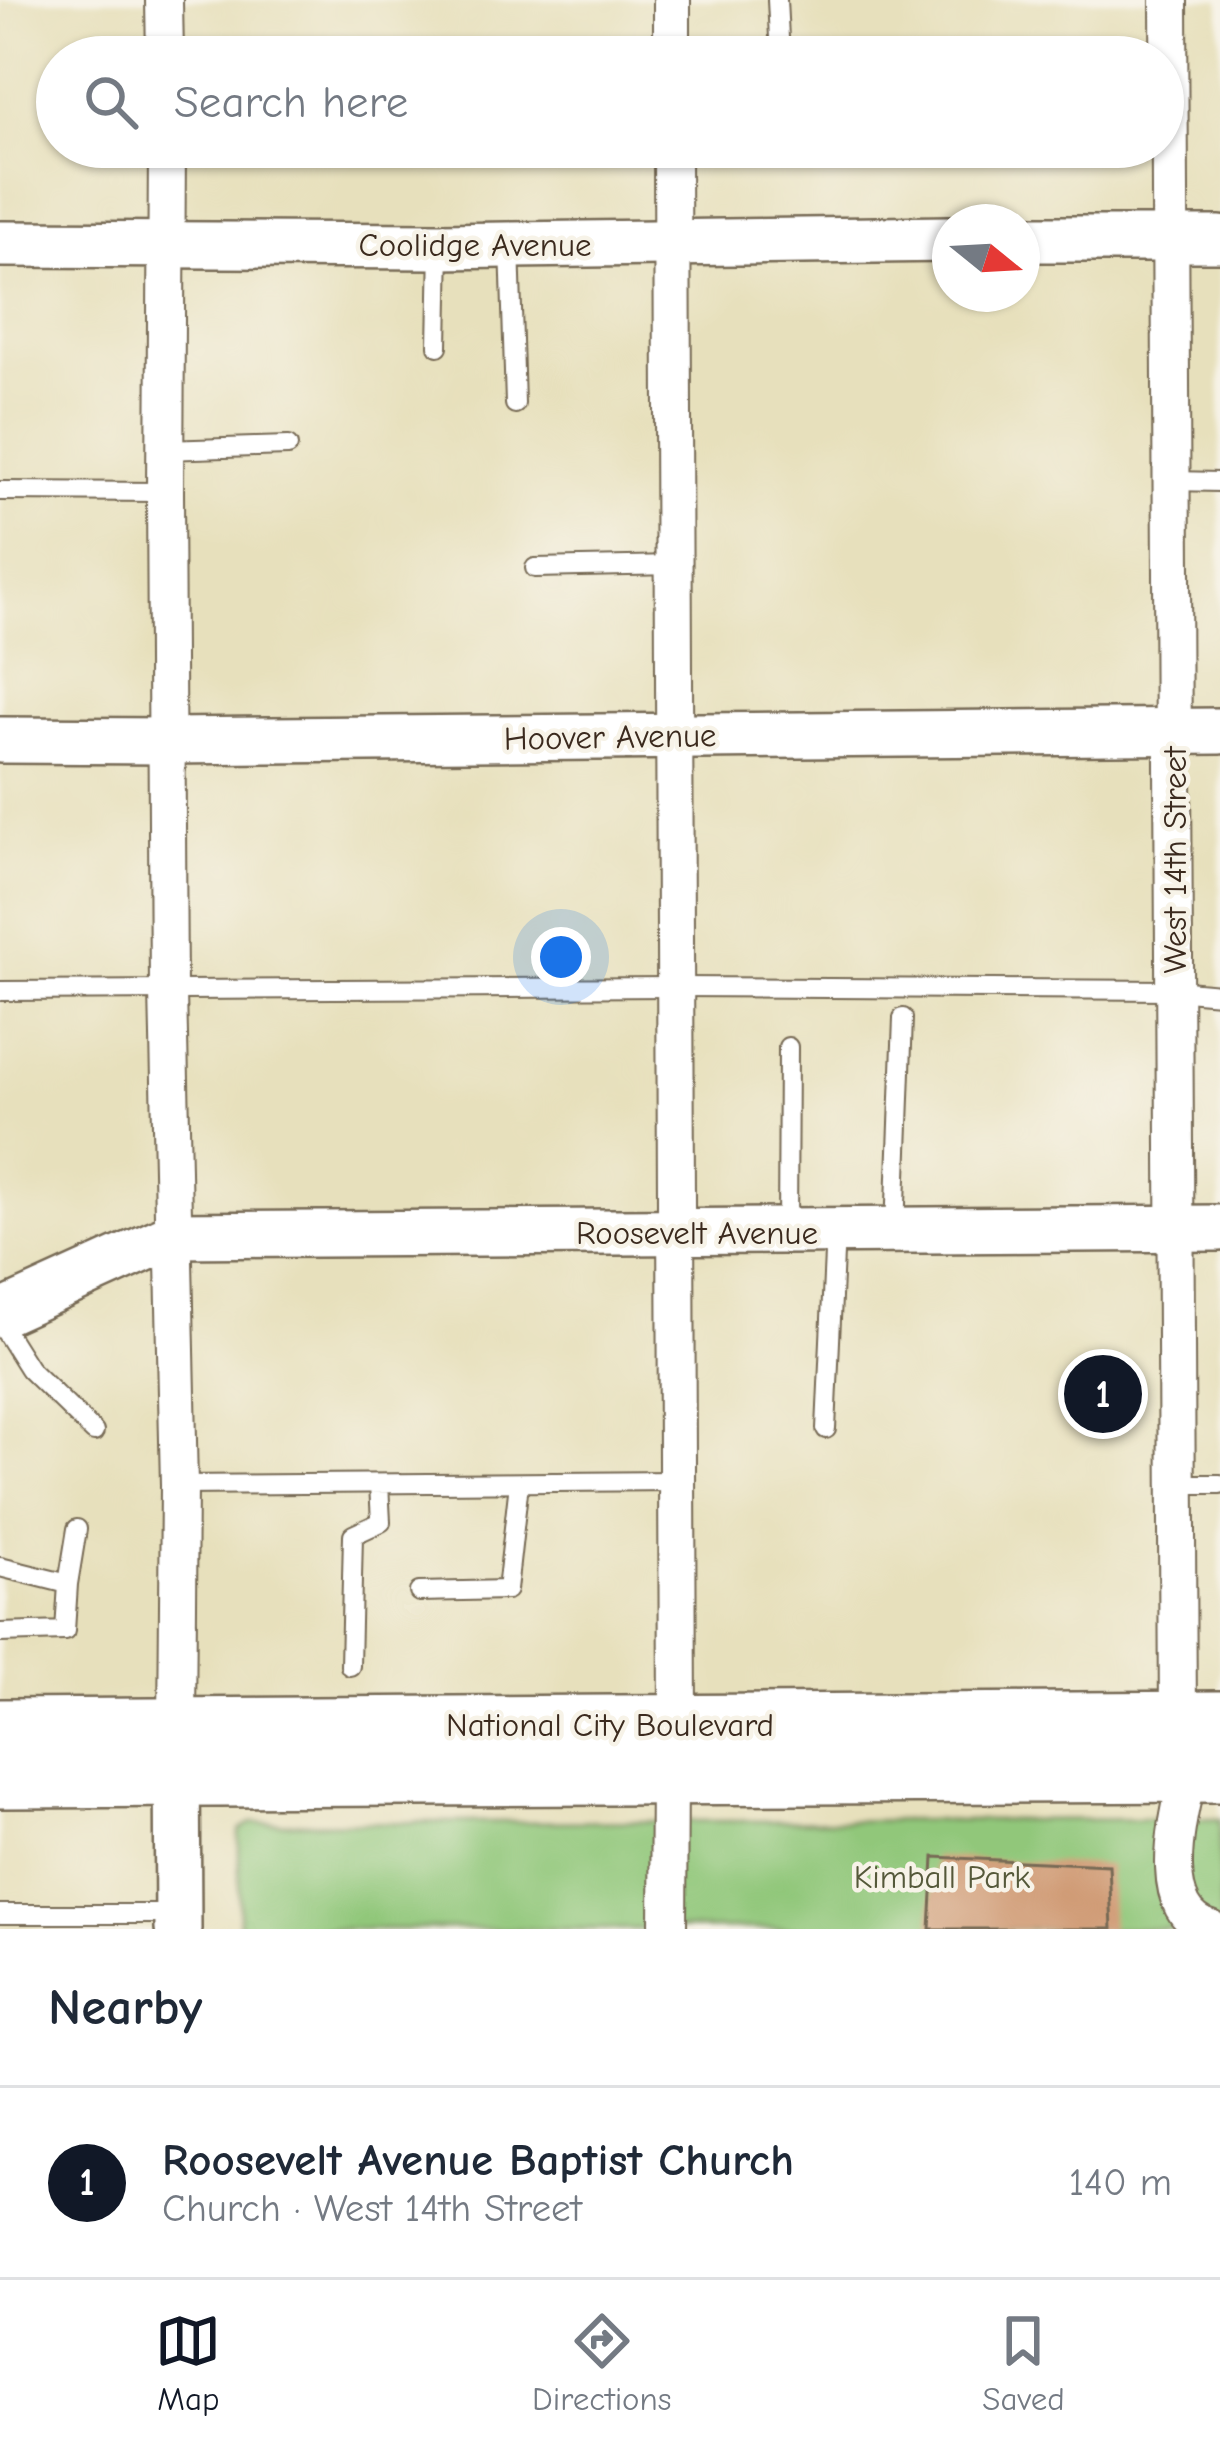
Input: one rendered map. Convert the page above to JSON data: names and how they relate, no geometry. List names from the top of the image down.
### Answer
{
  "streets": {
    "main road": ["National City Boulevard"],
    "street": [
      "Coolidge Avenue",
      "Hoover Avenue",
      "West 14th Street",
      "Roosevelt Avenue"
    ]
  },
  "crossings": [
    ["Hoover Avenue", "West 14th Street"],
    ["West 14th Street", "Roosevelt Avenue"],
    ["West 14th Street", "National City Boulevard"]
  ],
  "parks": ["Kimball Park"],
  "north": "right",
  "page": {
    "search": "Search here",
    "pins": "1",
    "heading": "Nearby",
    "list": [
      {
        "mark": "1",
        "name": "Roosevelt Avenue Baptist Church",
        "note": "Church · West 14th Street",
        "value": "140 m"
      }
    ],
    "nav": ["Map", "Directions", "Saved"]
  }
}
